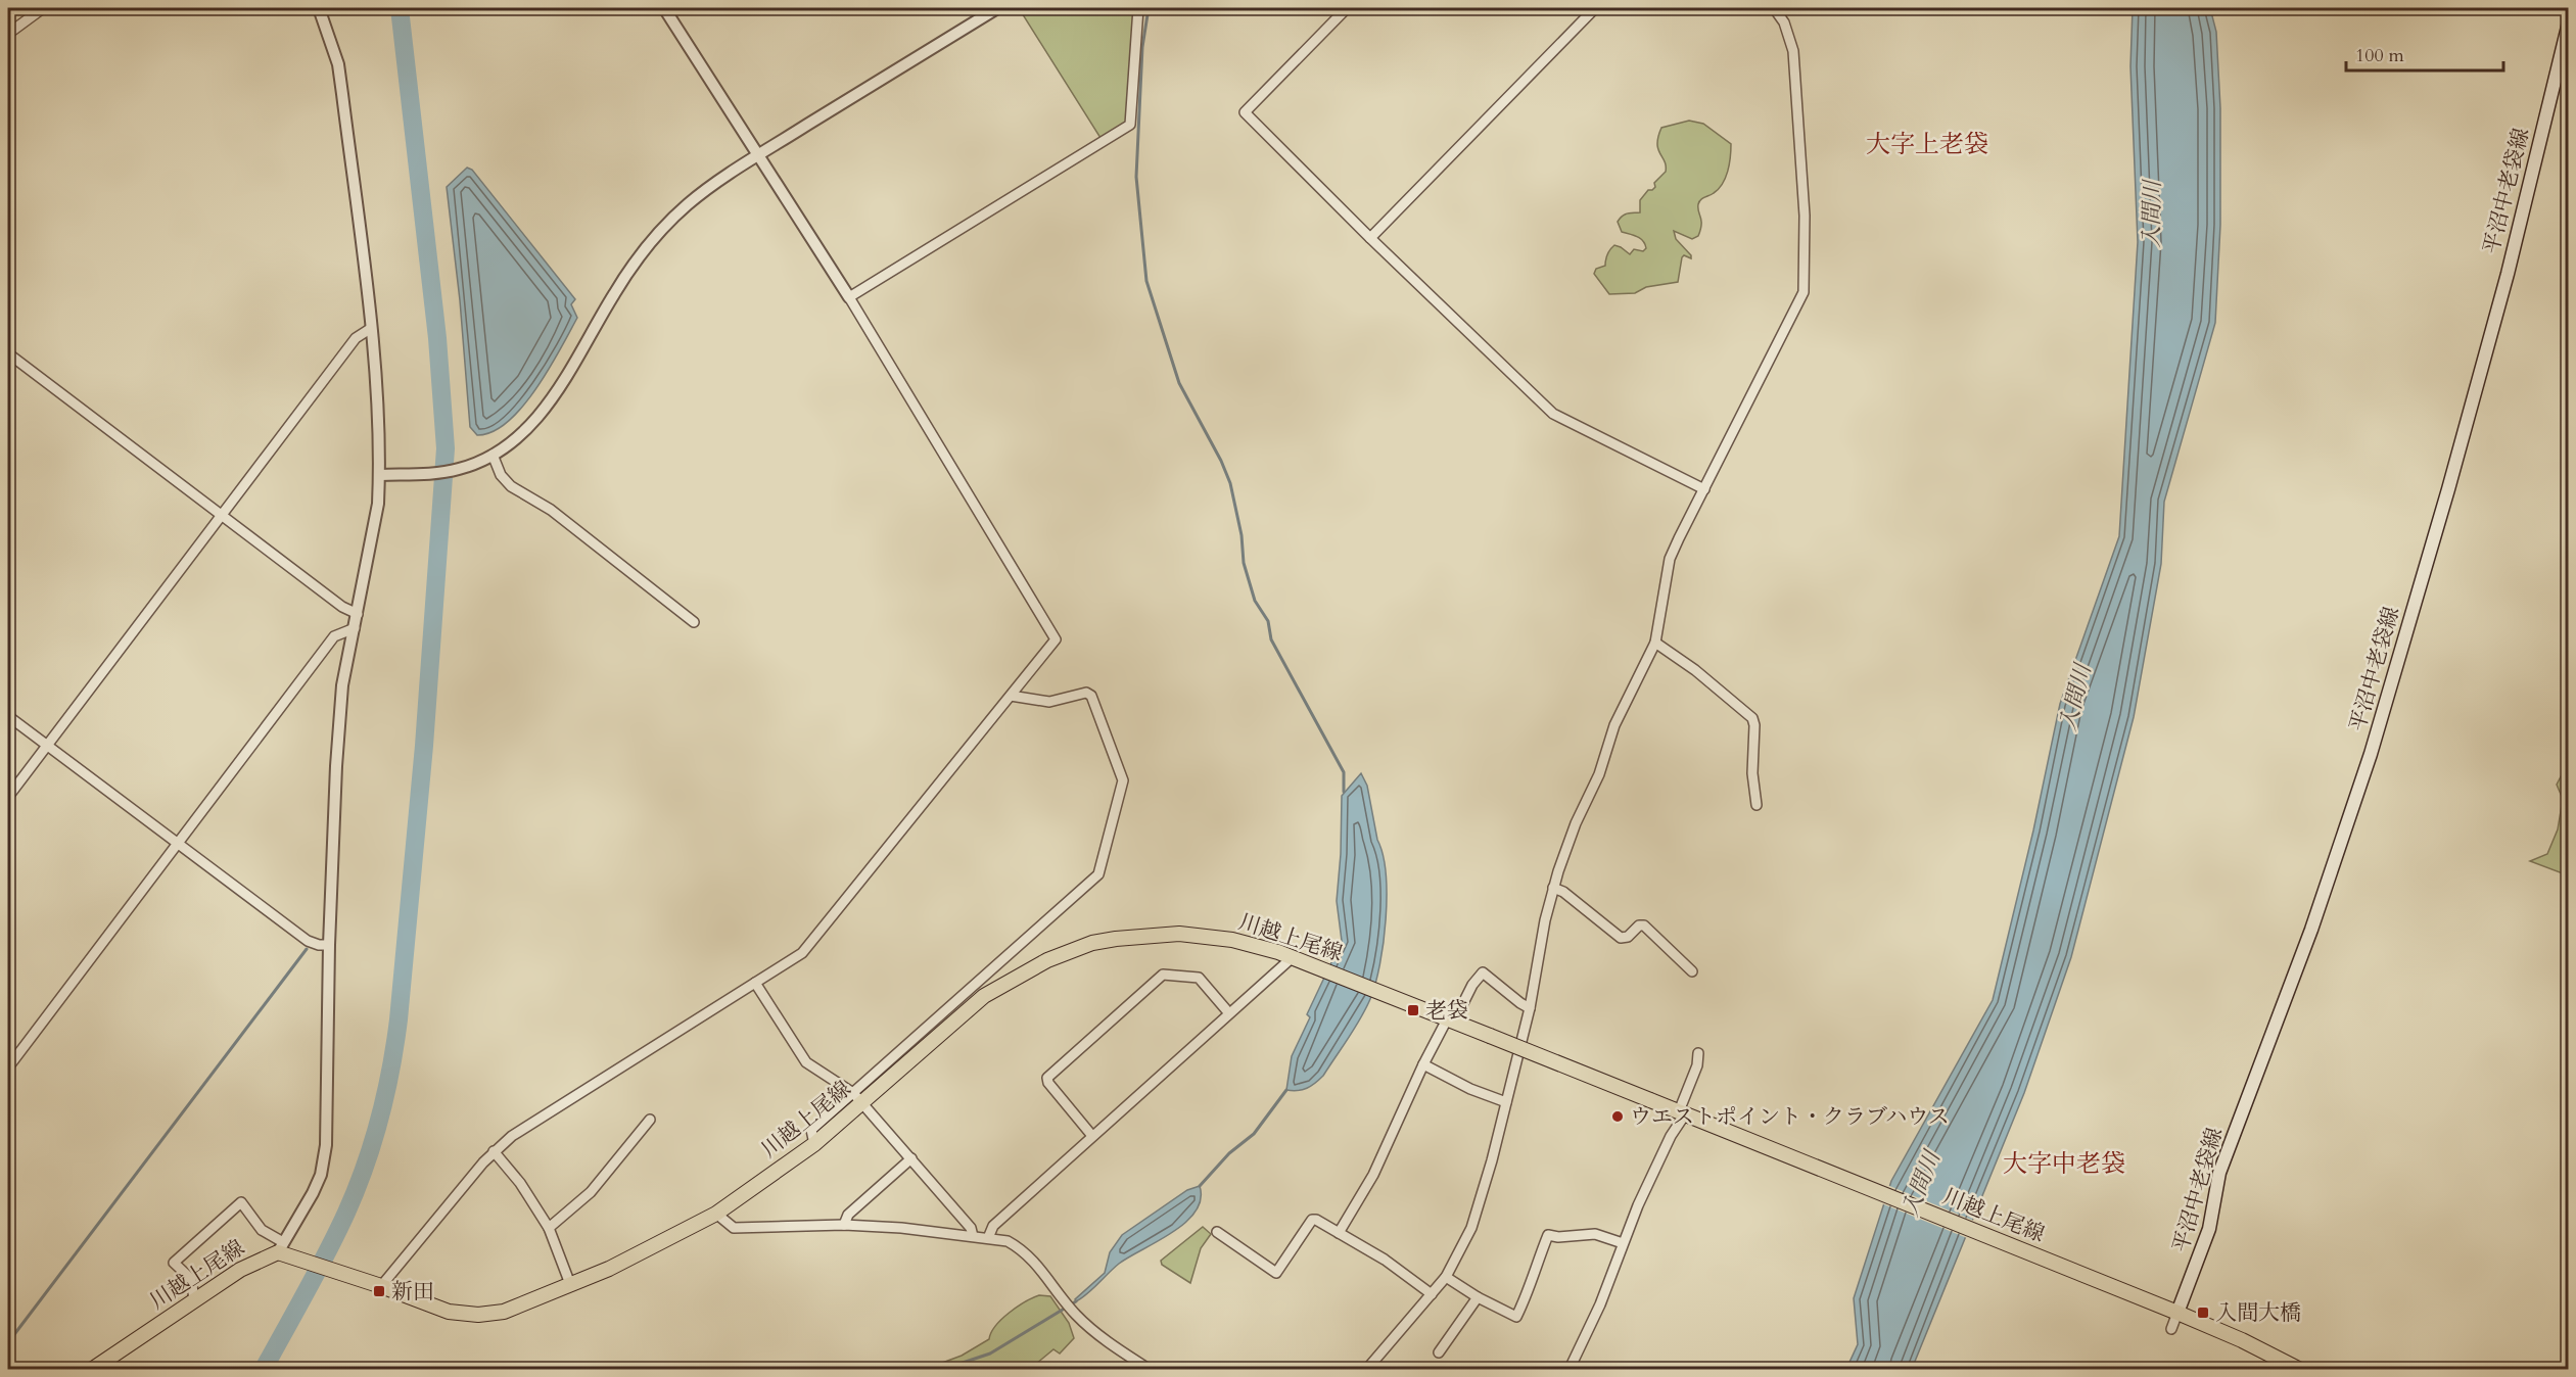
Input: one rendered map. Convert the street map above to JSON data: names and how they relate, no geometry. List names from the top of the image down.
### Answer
{
  "streets": {
    "main road": ["平沼中老袋線", "川越上尾線"]
  },
  "crossings": [
    ["平沼中老袋線", "川越上尾線"]
  ],
  "districts": ["大字上老袋", "大字中老袋"],
  "water": ["入間川"],
  "places": {
    "transit": ["老袋", "新田", "入間大橋"],
    "other": ["ウエストポイント・クラブハウス"]
  },
  "scale_bar": "100 m"
}
